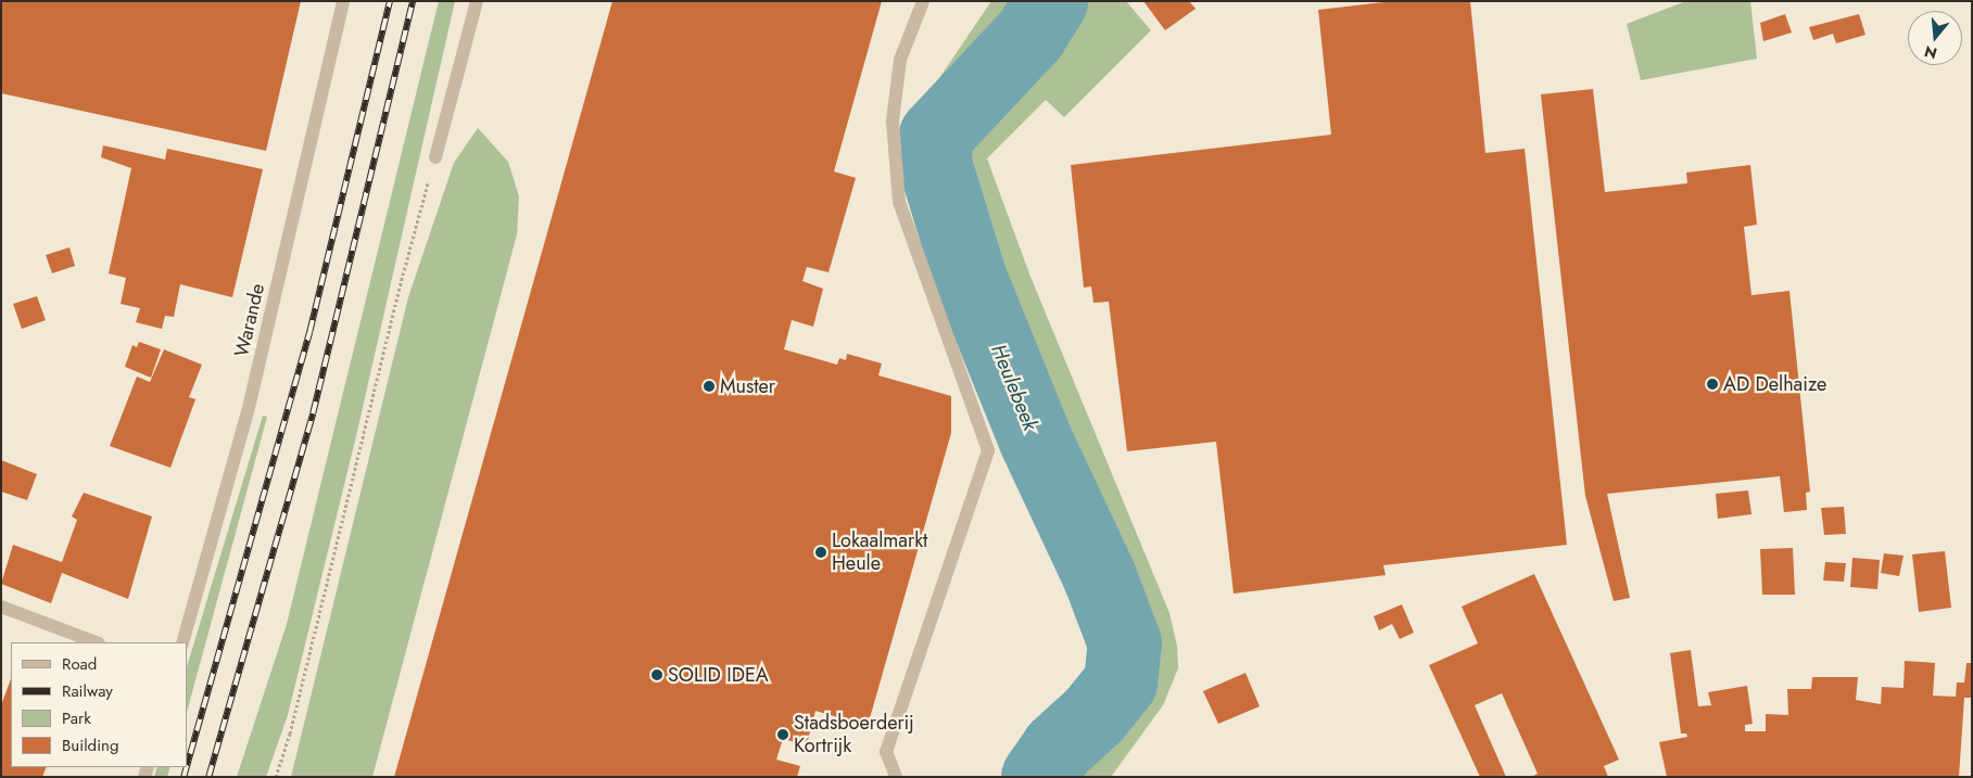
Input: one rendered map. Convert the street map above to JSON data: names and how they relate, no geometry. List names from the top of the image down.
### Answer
{
  "streets": {
    "street": ["Warande"]
  },
  "water": ["Heulebeek"],
  "places": [
    "AD Delhaize",
    "Muster",
    "Lokaalmarkt Heule",
    "SOLID IDEA",
    "Stadsboerderij Kortrijk"
  ],
  "legend": [
    "Road",
    "Railway",
    "Park",
    "Building"
  ],
  "north": "bottom"
}
